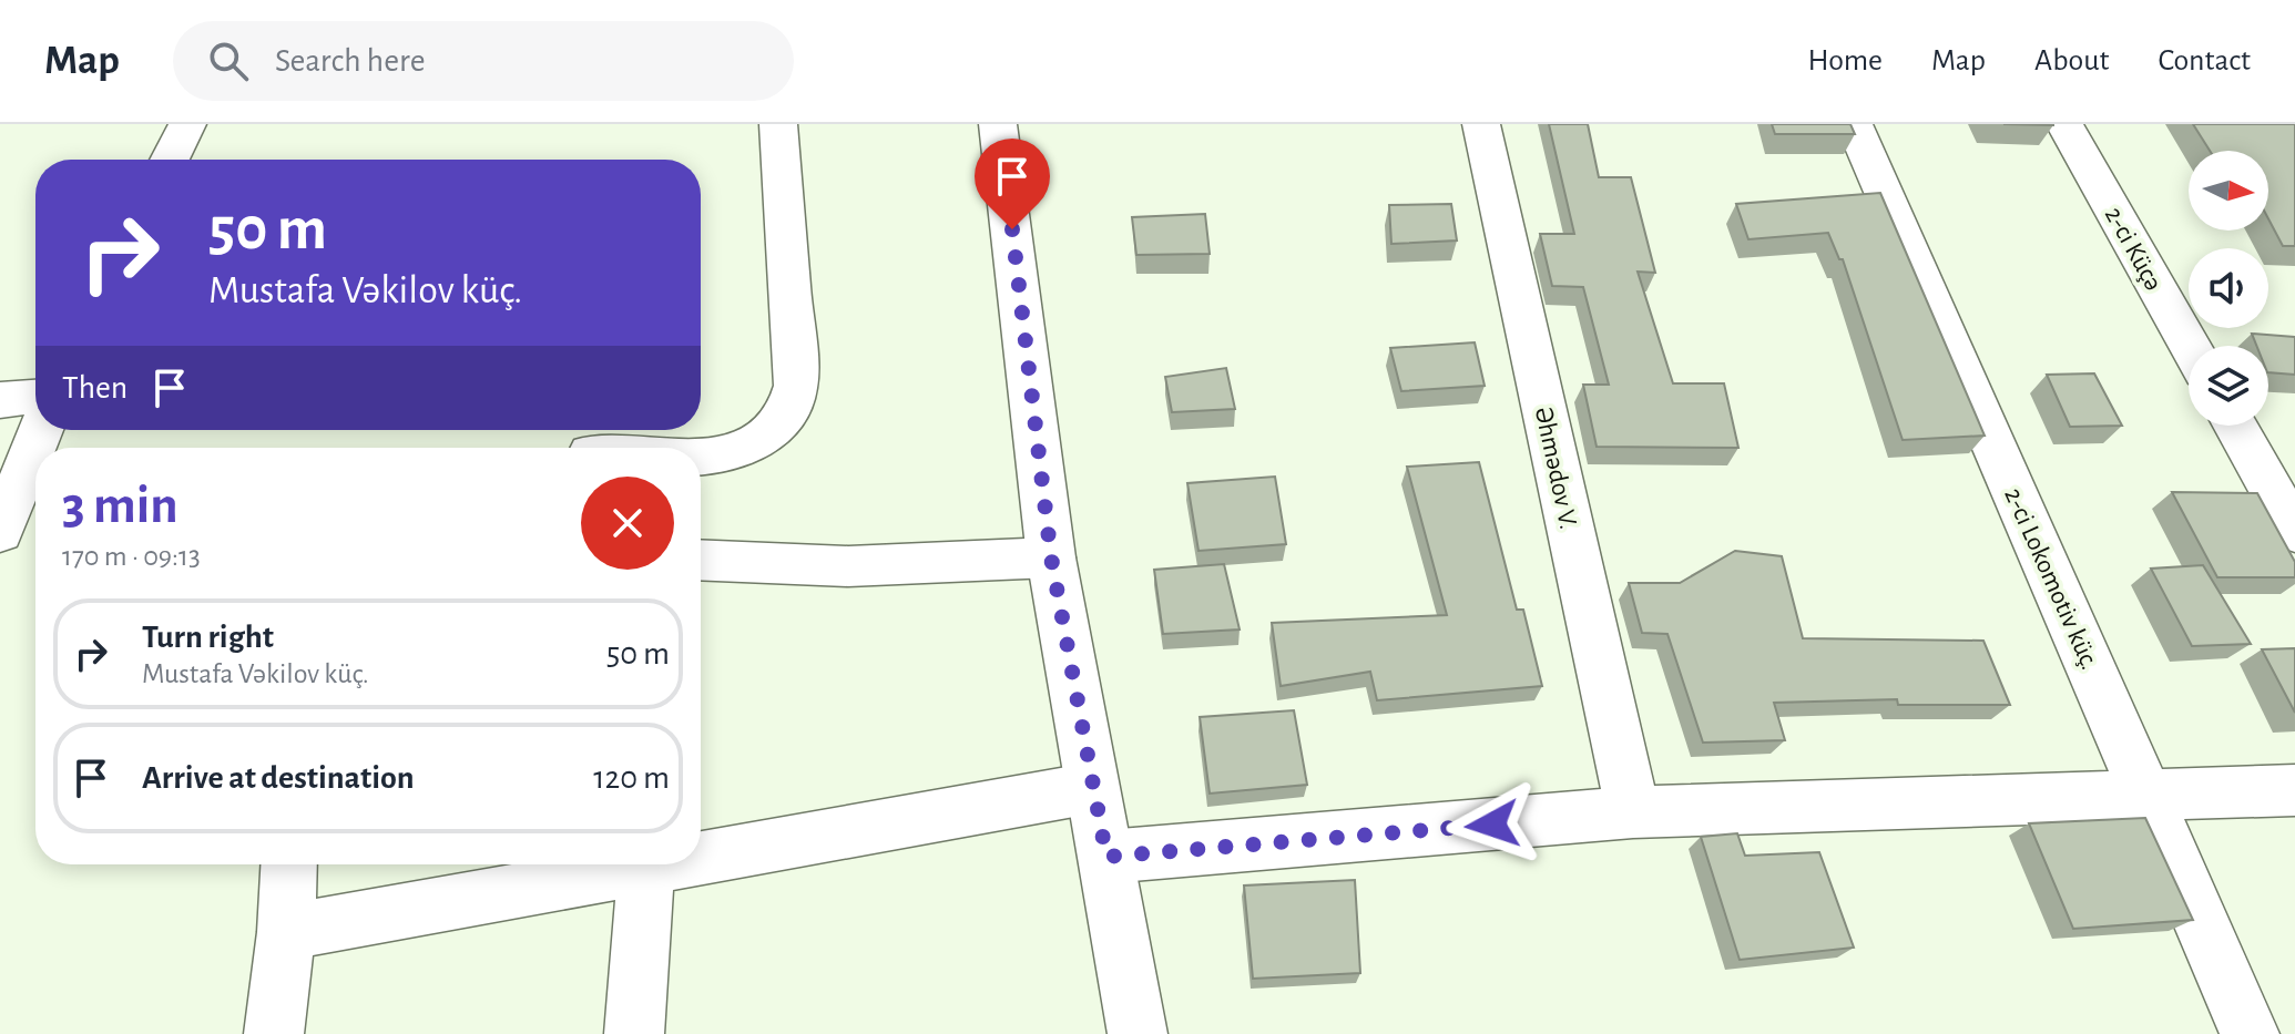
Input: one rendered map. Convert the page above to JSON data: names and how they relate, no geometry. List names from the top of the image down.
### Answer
{
  "streets": {
    "street": ["2-ci Küçə", "Əhmədov V.", "2-ci Lokomotiv küç."]
  },
  "north": "right",
  "page": {
    "header": "Map",
    "search": "Search here",
    "nav": [
      "Home",
      "Map",
      "About",
      "Contact"
    ],
    "turn": ["50 m", "Mustafa Vəkilov küç."],
    "then": "Then",
    "heading": ["3 min", "170 m · 09:13"],
    "list": [
      {
        "name": "Turn right",
        "note": "Mustafa Vəkilov küç.",
        "value": "50 m"
      },
      {
        "name": "Arrive at destination",
        "value": "120 m"
      }
    ]
  }
}
